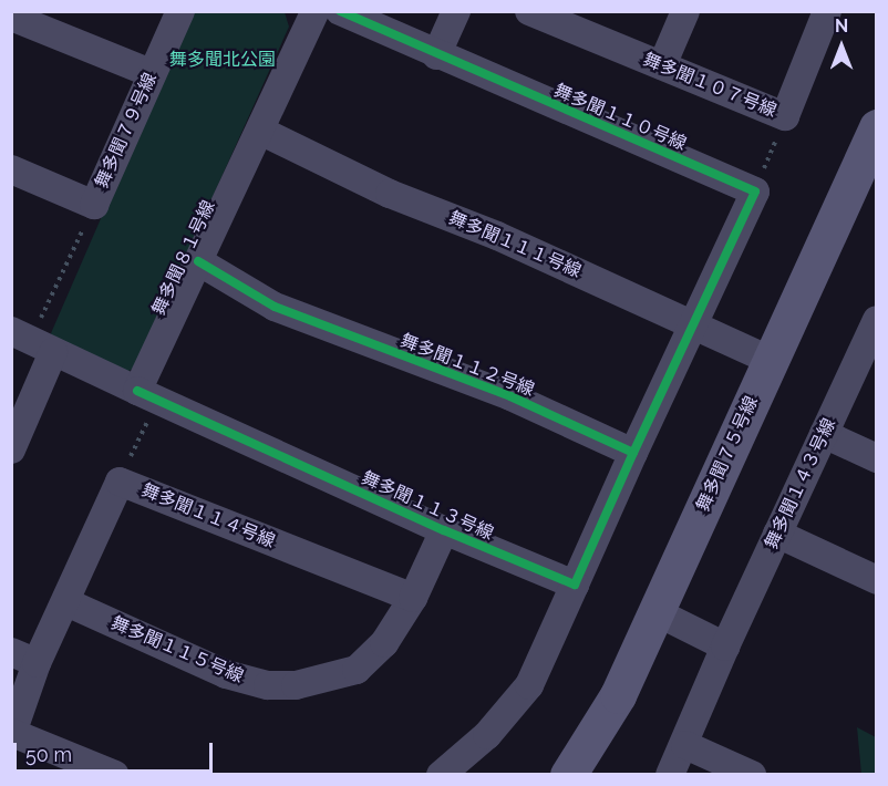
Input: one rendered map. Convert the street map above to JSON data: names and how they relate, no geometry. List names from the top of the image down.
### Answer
{
  "streets": {
    "street": [
      "舞多聞１０７号線",
      "舞多聞１１０号線",
      "舞多聞７９号線",
      "舞多聞１１１号線",
      "舞多聞８１号線",
      "舞多聞１１２号線",
      "舞多聞７５号線",
      "舞多聞１４３号線",
      "舞多聞１１３号線",
      "舞多聞１１４号線",
      "舞多聞１１５号線"
    ]
  },
  "crossings": [
    ["舞多聞１１１号線", "舞多聞８１号線"],
    ["舞多聞１１１号線", "舞多聞７５号線"],
    ["舞多聞８１号線", "舞多聞１１２号線"],
    ["舞多聞８１号線", "舞多聞１１３号線"],
    ["舞多聞１１４号線", "舞多聞１１５号線"]
  ],
  "parks": ["舞多聞北公園"],
  "scale_bar": "50 m",
  "north": "top"
}
